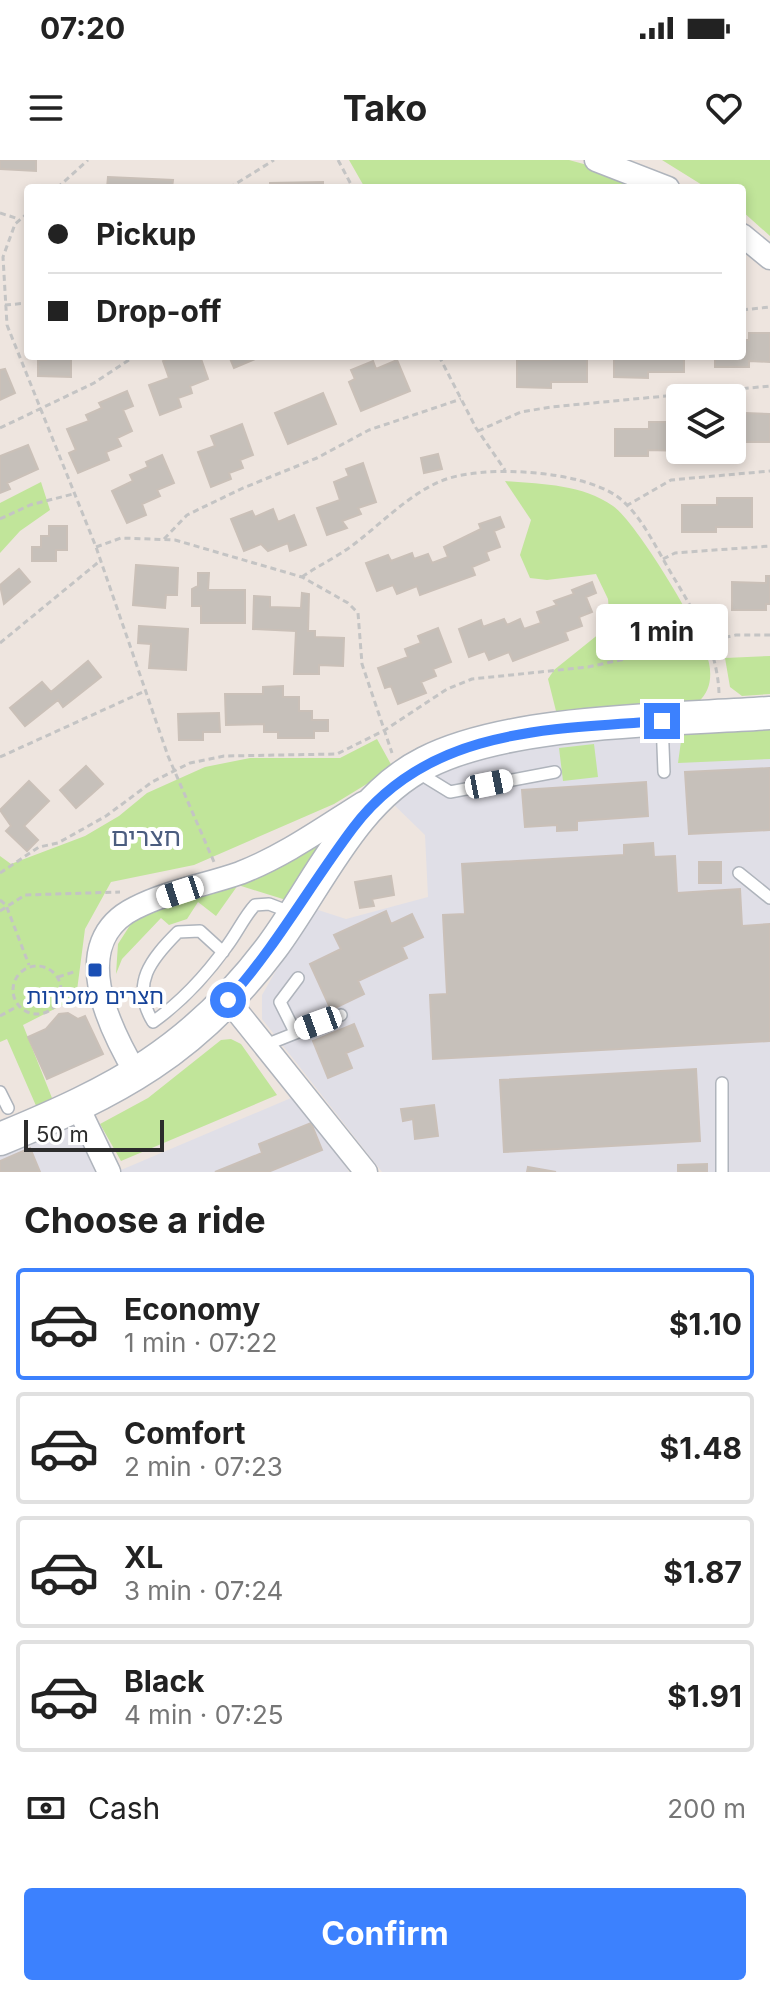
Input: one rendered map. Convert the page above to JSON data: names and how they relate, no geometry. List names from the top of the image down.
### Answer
{
  "districts": ["חצרים"],
  "places": {
    "transit": ["חצרים מזכירות"]
  },
  "scale_bar": "50 m",
  "page": {
    "status": "07:20",
    "header": "Tako",
    "banner": ["Pickup", "Drop-off"],
    "bubble": "1 min",
    "scale": "50 m",
    "heading": "Choose a ride",
    "list": [
      {
        "name": "Economy",
        "note": "1 min · 07:22",
        "value": "$1.10"
      },
      {
        "name": "Comfort",
        "note": "2 min · 07:23",
        "value": "$1.48"
      },
      {
        "name": "XL",
        "note": "3 min · 07:24",
        "value": "$1.87"
      },
      {
        "name": "Black",
        "note": "4 min · 07:25",
        "value": "$1.91"
      }
    ],
    "pay": ["Cash", "200 m"],
    "buttons": "Confirm"
  }
}
